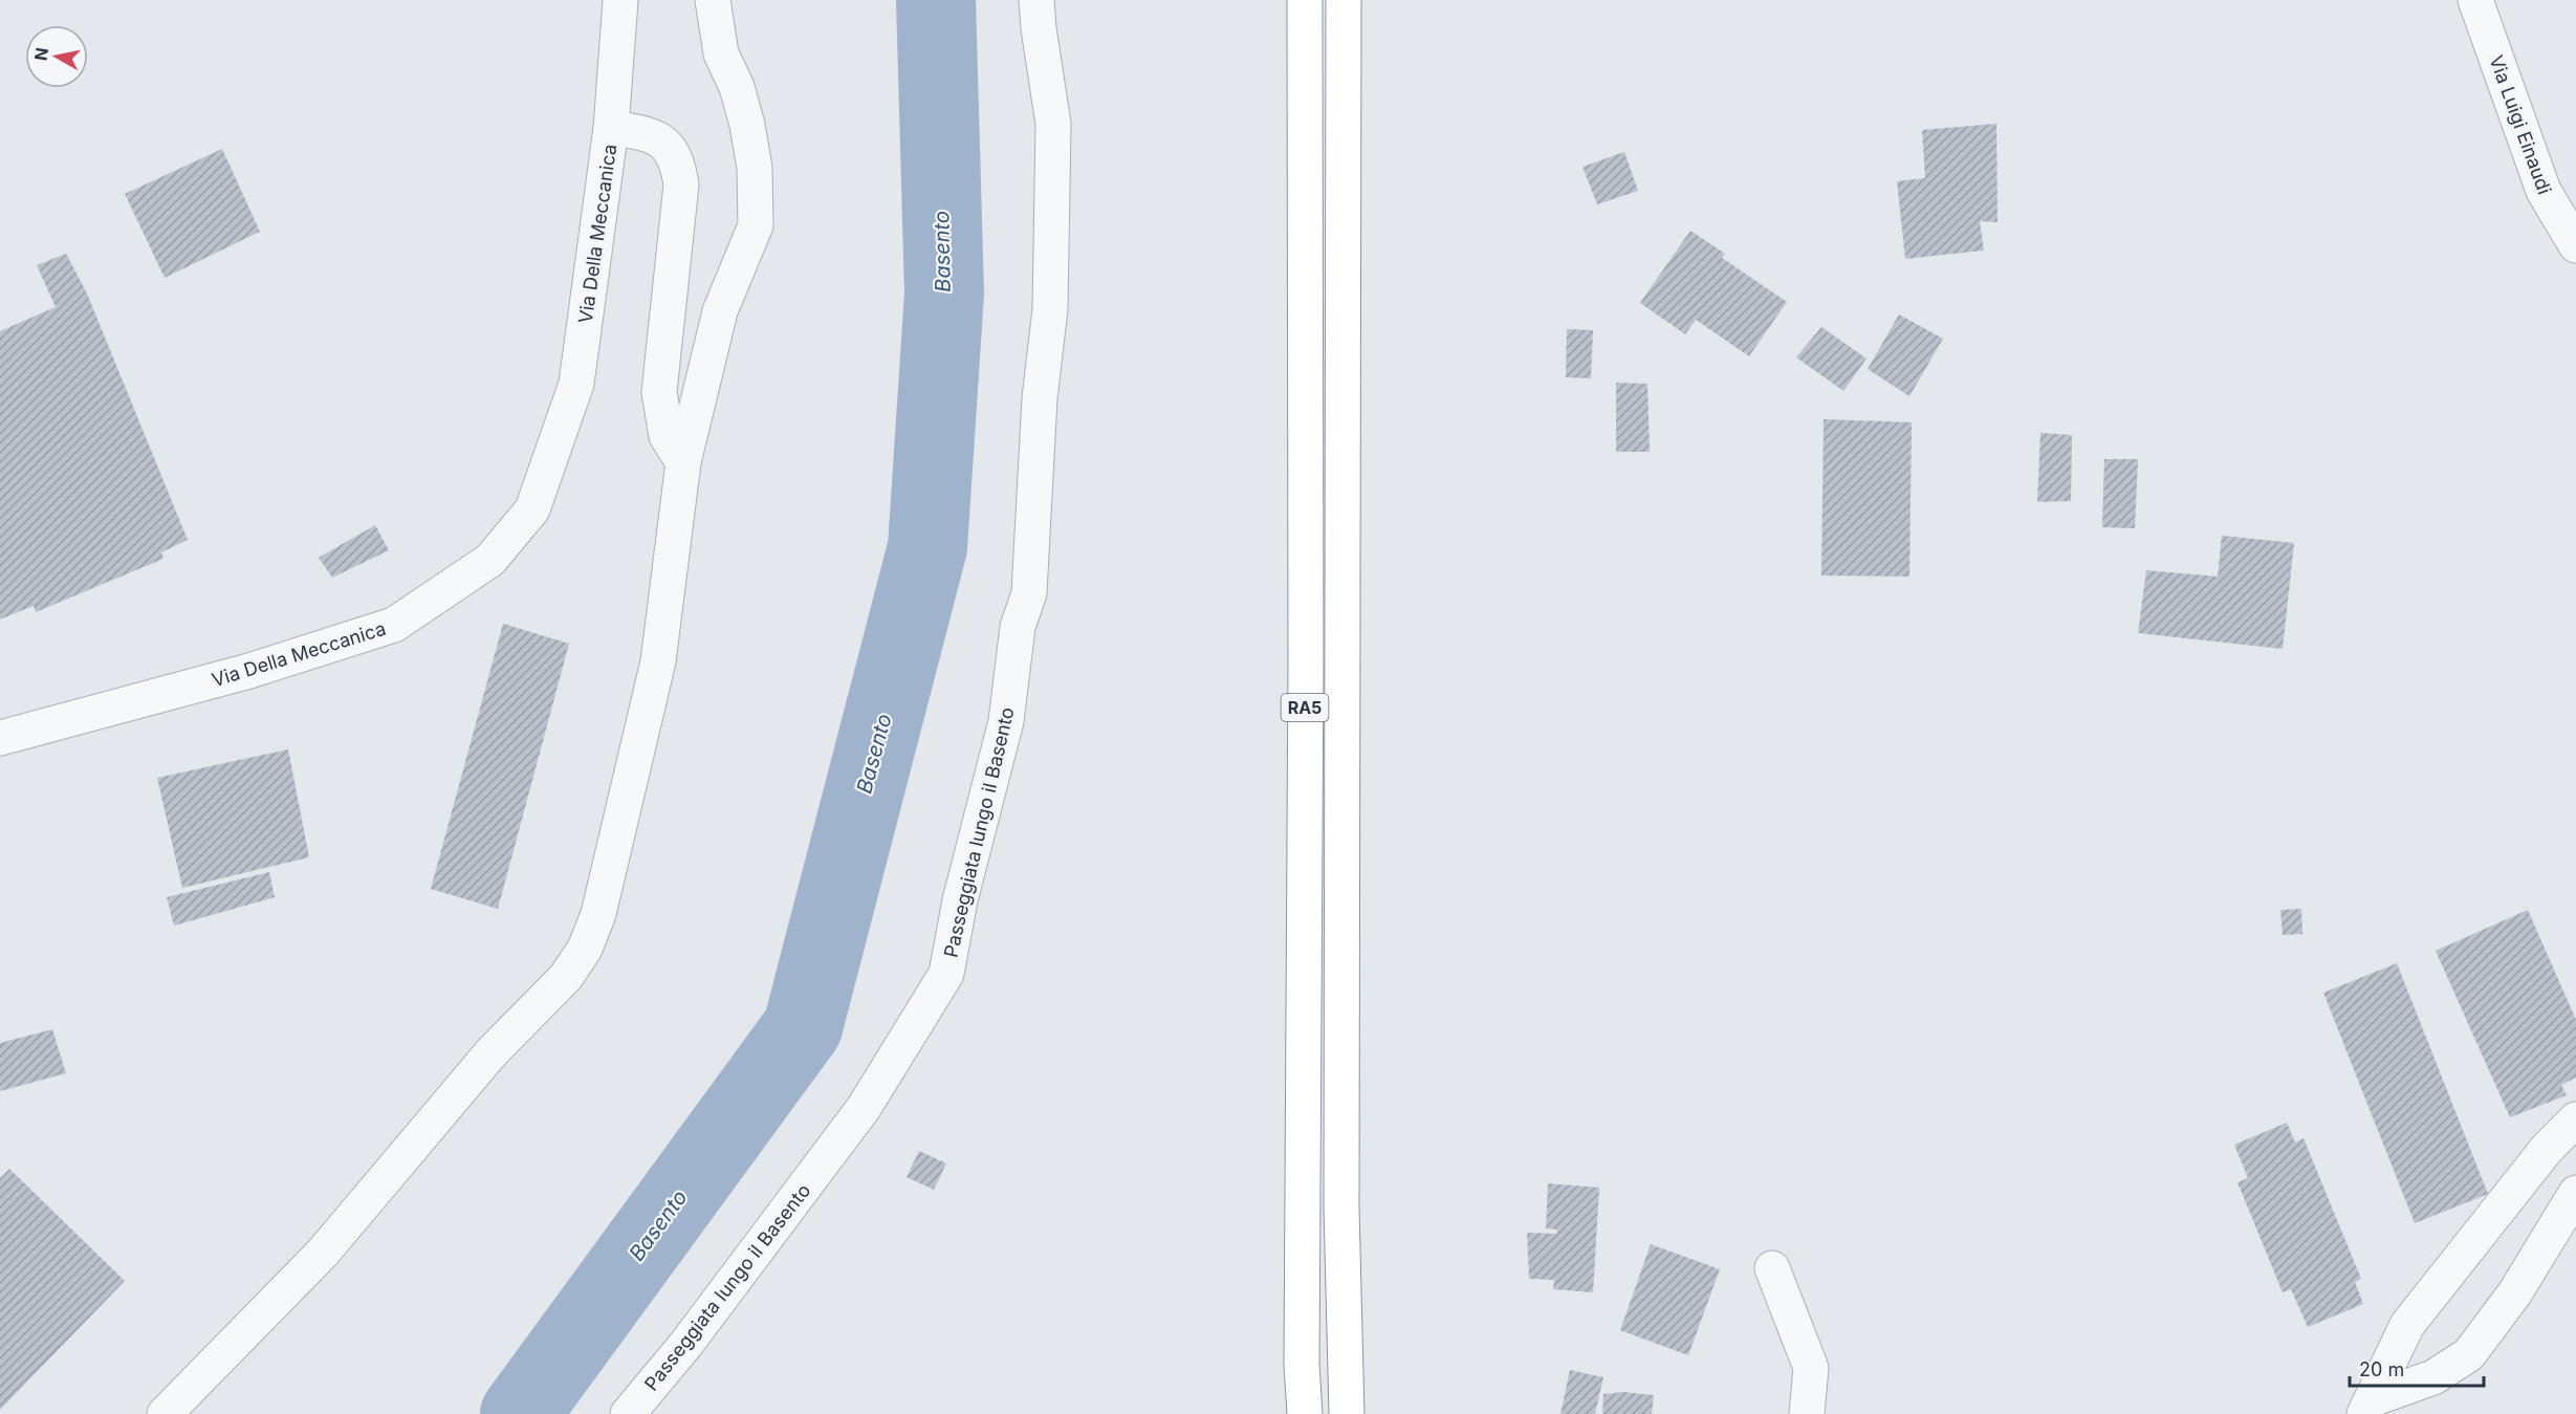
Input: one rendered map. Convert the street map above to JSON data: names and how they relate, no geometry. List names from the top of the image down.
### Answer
{
  "streets": {
    "highway": ["RA5"],
    "street": ["Via Luigi Einaudi", "Via Della Meccanica", "Passeggiata lungo il Basento"]
  },
  "water": ["Basento"],
  "scale_bar": "20 m",
  "north": "left"
}
